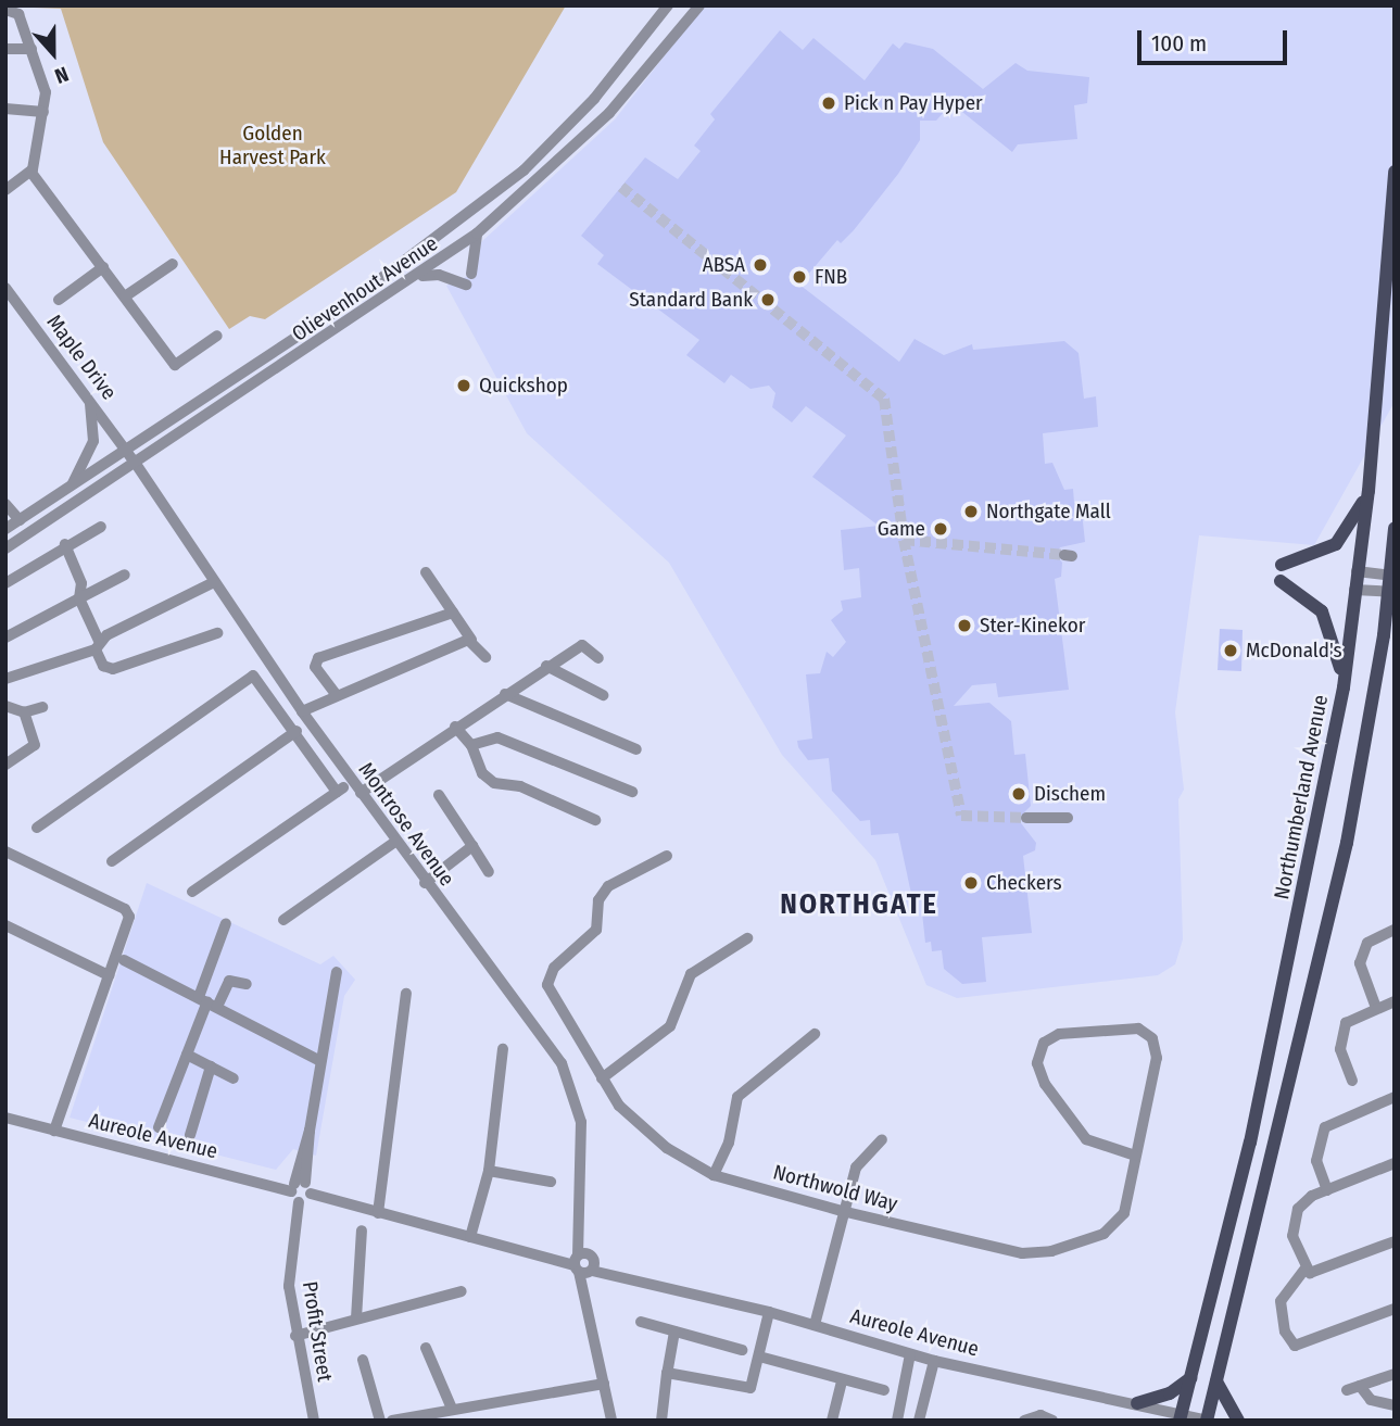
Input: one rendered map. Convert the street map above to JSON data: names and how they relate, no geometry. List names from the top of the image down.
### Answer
{
  "streets": {
    "main road": ["Northumberland Avenue"],
    "street": [
      "Olievenhout Avenue",
      "Maple Drive",
      "Montrose Avenue",
      "Aureole Avenue",
      "Northwold Way",
      "Profit Street"
    ]
  },
  "crossings": [
    ["Olievenhout Avenue", "Maple Drive"],
    ["Olievenhout Avenue", "Montrose Avenue"],
    ["Maple Drive", "Montrose Avenue"],
    ["Northumberland Avenue", "Aureole Avenue"],
    ["Montrose Avenue", "Aureole Avenue"],
    ["Aureole Avenue", "Profit Street"]
  ],
  "districts": ["NORTHGATE"],
  "parks": ["Golden Harvest Park"],
  "places": [
    "Pick n Pay Hyper",
    "ABSA",
    "FNB",
    "Standard Bank",
    "Quickshop",
    "Northgate Mall",
    "Game",
    "Ster-Kinekor",
    "McDonald's",
    "Dischem",
    "Checkers"
  ],
  "scale_bar": "100 m",
  "north": "bottom"
}
